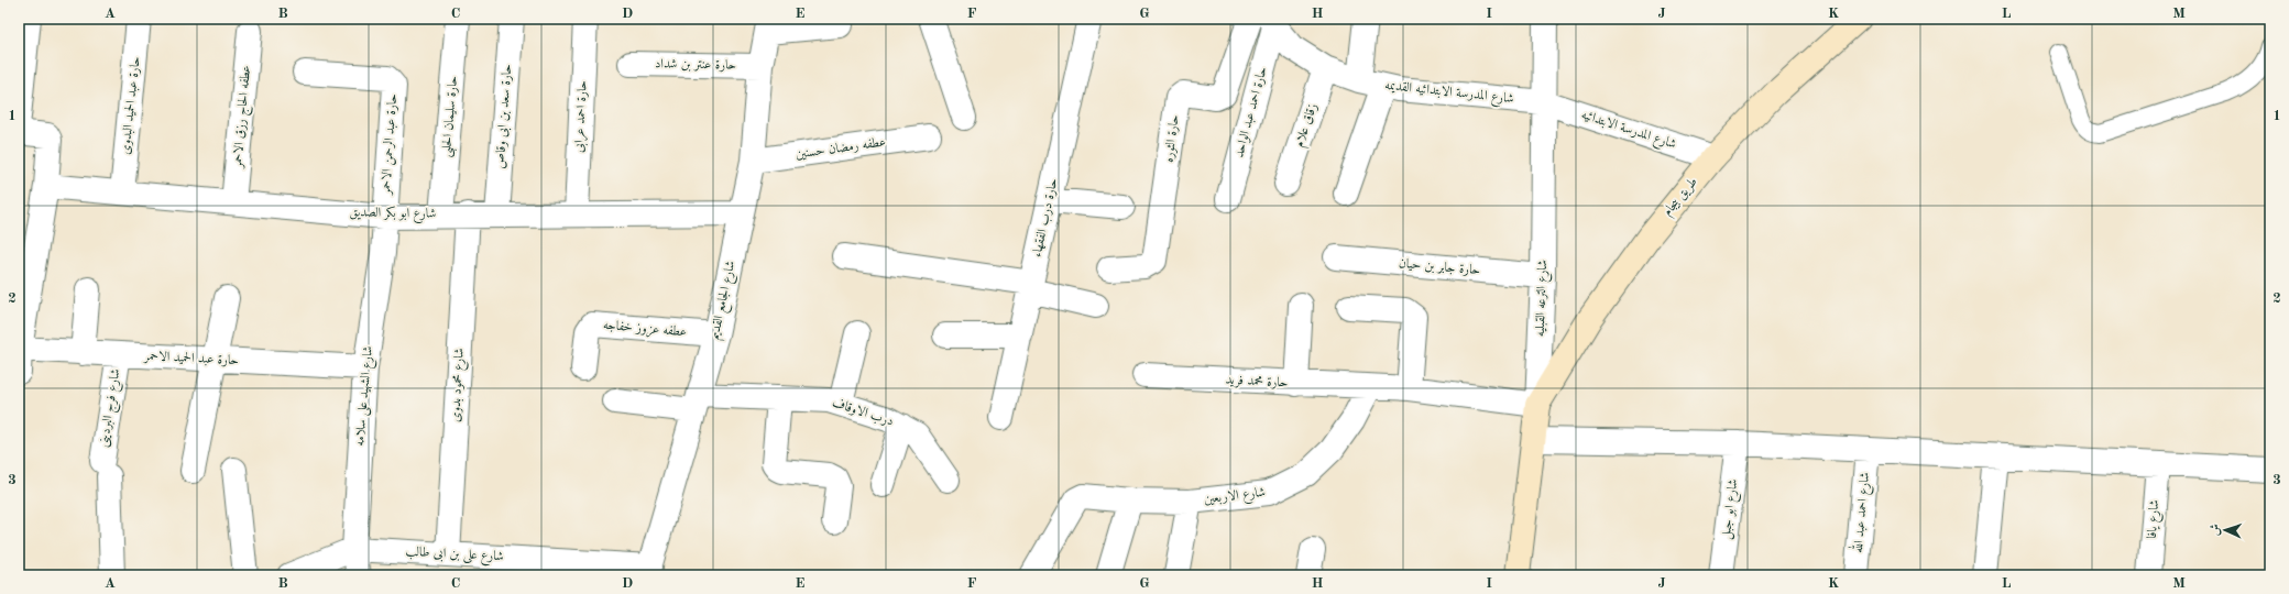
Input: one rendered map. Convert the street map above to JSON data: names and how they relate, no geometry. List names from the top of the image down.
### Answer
{
  "streets": {
    "main road": ["طريق بيجام", "شارع الترعه القبليه"],
    "street": [
      "حارة عنتر بن شداد",
      "شارع المدرسة الابتدائيه القديمه",
      "حارة عبد الحميد البدوى",
      "حارة احمد عبد الواحد",
      "عطفه الحاج رزق الاحمر",
      "حارة سليمان الحلبى",
      "حارة سعد بن ابى وقاص",
      "حارة احمد عرابى",
      "زقاق علام",
      "شارع المدرسة الابتدائيه",
      "حارة الثوره",
      "حارة عبد الرحمن الاحمر",
      "عطفه رمضان حسنين",
      "شارع ابو بكر الصديق",
      "حارة درب الفقهاء",
      "حارة جابر بن حيان",
      "شارع الجامع القديم",
      "عطفه عزوز خفاجه",
      "حارة عبد الحميد الاحمر",
      "حارة محمد فريد",
      "شارع محمود بدوى",
      "شارع الشهيد على سلامه",
      "شارع فرج البردينى",
      "درب الاوقاف",
      "شارع الاربعين",
      "شارع ابو جبل",
      "شارع احمد عبد الله",
      "شارع يافا",
      "شارع على بن ابى طالب"
    ]
  },
  "crossings": [
    ["حارة عنتر بن شداد", "شارع الجامع القديم"],
    ["شارع المدرسة الابتدائيه القديمه", "حارة احمد عبد الواحد"],
    ["شارع المدرسة الابتدائيه القديمه", "زقاق علام"],
    ["شارع المدرسة الابتدائيه القديمه", "شارع المدرسة الابتدائيه"],
    ["شارع المدرسة الابتدائيه القديمه", "شارع الترعه القبليه"],
    ["حارة عبد الحميد البدوى", "شارع ابو بكر الصديق"],
    ["عطفه الحاج رزق الاحمر", "شارع ابو بكر الصديق"],
    ["حارة سليمان الحلبى", "شارع ابو بكر الصديق"],
    ["حارة سعد بن ابى وقاص", "شارع ابو بكر الصديق"],
    ["حارة احمد عرابى", "شارع ابو بكر الصديق"],
    ["شارع المدرسة الابتدائيه", "طريق بيجام"],
    ["شارع المدرسة الابتدائيه", "شارع الترعه القبليه"],
    ["حارة عبد الرحمن الاحمر", "شارع ابو بكر الصديق"],
    ["حارة عبد الرحمن الاحمر", "شارع الشهيد على سلامه"],
    ["عطفه رمضان حسنين", "شارع الجامع القديم"],
    ["طريق بيجام", "شارع الترعه القبليه"],
    ["شارع ابو بكر الصديق", "شارع الجامع القديم"],
    ["شارع ابو بكر الصديق", "شارع محمود بدوى"],
    ["شارع ابو بكر الصديق", "شارع الشهيد على سلامه"],
    ["حارة جابر بن حيان", "شارع الترعه القبليه"],
    ["شارع الجامع القديم", "عطفه عزوز خفاجه"],
    ["شارع الجامع القديم", "درب الاوقاف"],
    ["شارع الجامع القديم", "شارع على بن ابى طالب"],
    ["حارة عبد الحميد الاحمر", "شارع الشهيد على سلامه"],
    ["حارة عبد الحميد الاحمر", "شارع فرج البردينى"],
    ["حارة محمد فريد", "شارع الاربعين"],
    ["شارع محمود بدوى", "شارع على بن ابى طالب"],
    ["شارع الشهيد على سلامه", "شارع على بن ابى طالب"]
  ],
  "north": "left",
  "grid": {
    "columns": [
      "A",
      "B",
      "C",
      "D",
      "E",
      "F",
      "G",
      "H",
      "I",
      "J",
      "K",
      "L",
      "M"
    ],
    "rows": ["1", "2", "3"]
  }
}
